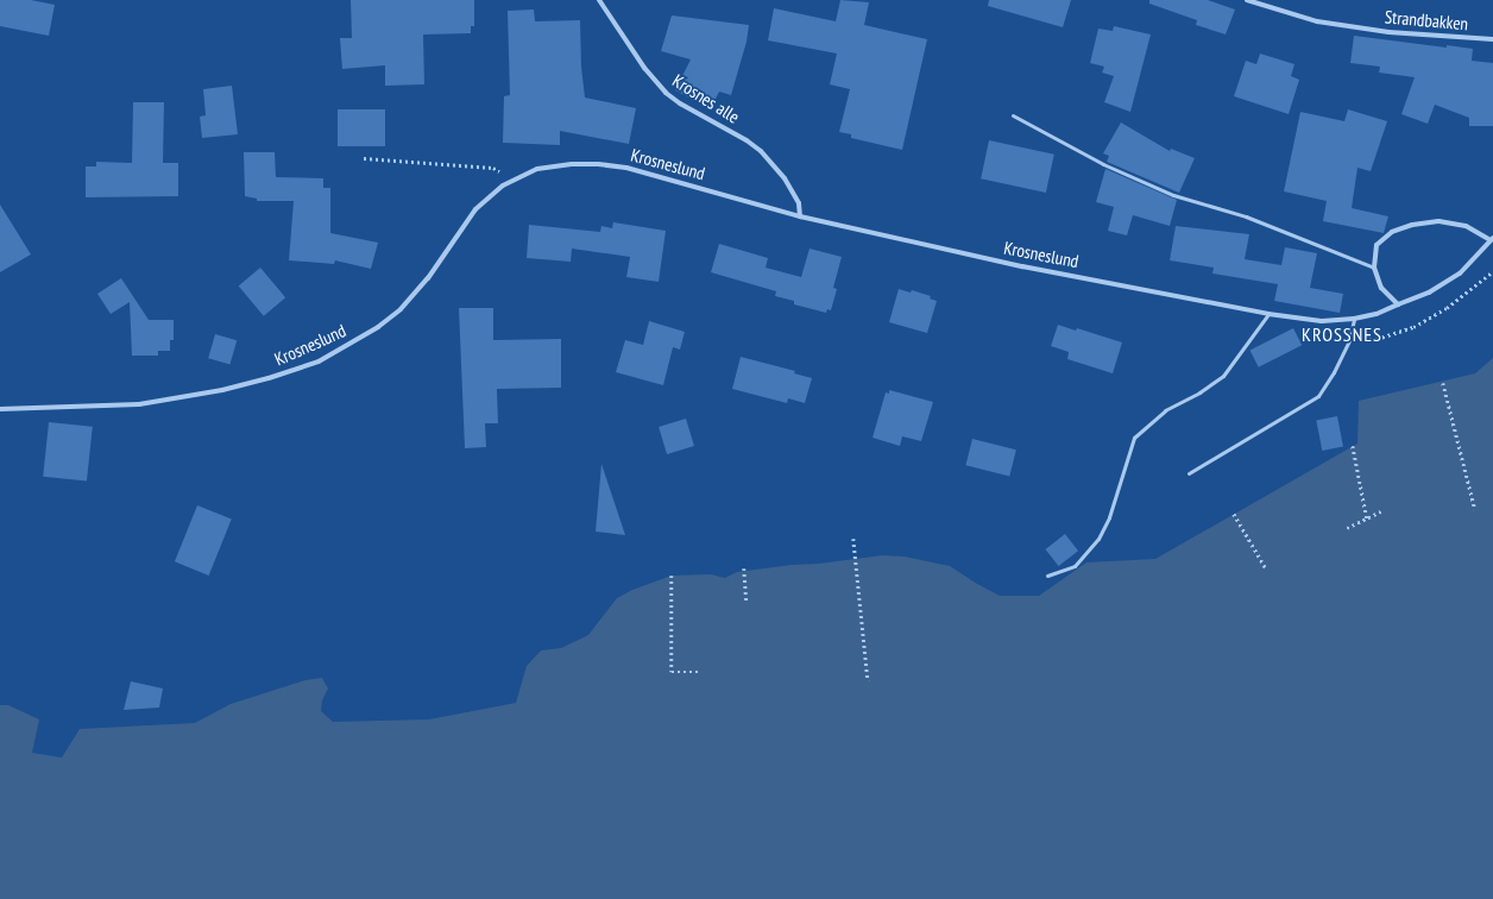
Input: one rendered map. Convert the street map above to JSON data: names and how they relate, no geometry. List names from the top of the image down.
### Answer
{
  "streets": {
    "street": ["Strandbakken", "Krosnes alle", "Krosneslund"]
  },
  "crossings": [
    ["Krosnes alle", "Krosneslund"]
  ],
  "districts": ["KROSSNES"]
}
